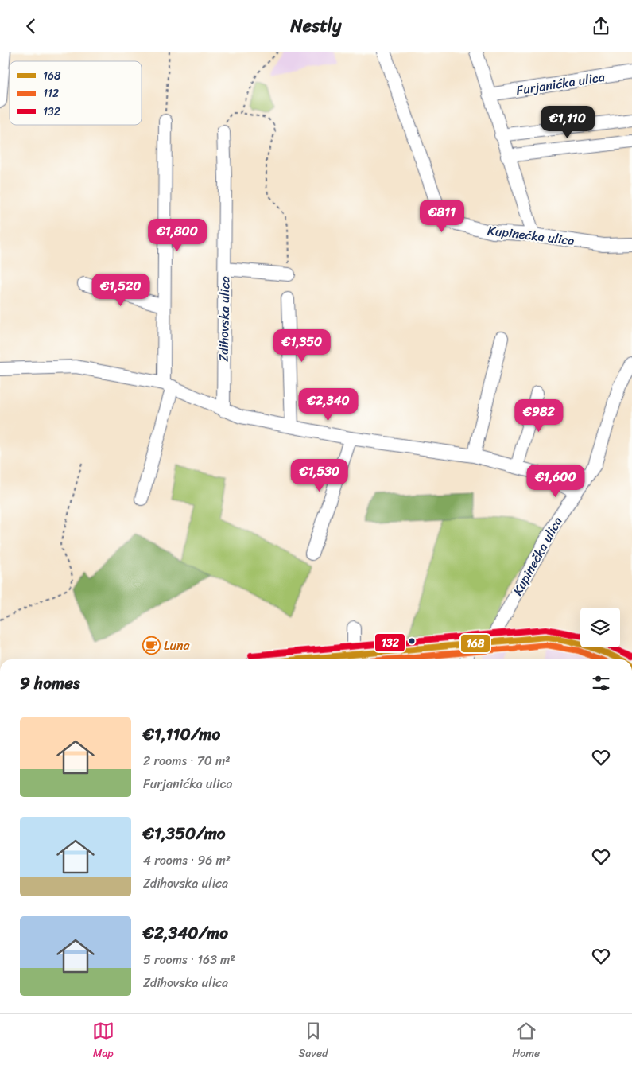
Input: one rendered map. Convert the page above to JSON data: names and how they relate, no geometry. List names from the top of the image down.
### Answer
{
  "streets": {
    "street": ["Furjanićka ulica", "Kupinečka ulica", "Zdihovska ulica"]
  },
  "places": {
    "cafe": ["Luna"]
  },
  "lines": ["transit line 132", "transit line 168", "transit line 112"],
  "legend": ["168", "112", "132"],
  "page": {
    "header": "Nestly",
    "price": [
      "€1,110",
      "€811",
      "€1,800",
      "€1,520",
      "€1,350",
      "€2,340",
      "€982",
      "€1,530",
      "€1,600"
    ],
    "heading": "9 homes",
    "list": [
      {
        "name": "€1,110/mo",
        "note": "2 rooms · 70 m² · Furjanićka ulica"
      },
      {
        "name": "€1,350/mo",
        "note": "4 rooms · 96 m² · Zdihovska ulica"
      },
      {
        "name": "€2,340/mo",
        "note": "5 rooms · 163 m² · Zdihovska ulica"
      }
    ],
    "tabs": ["Map", "Saved", "Home"]
  }
}
